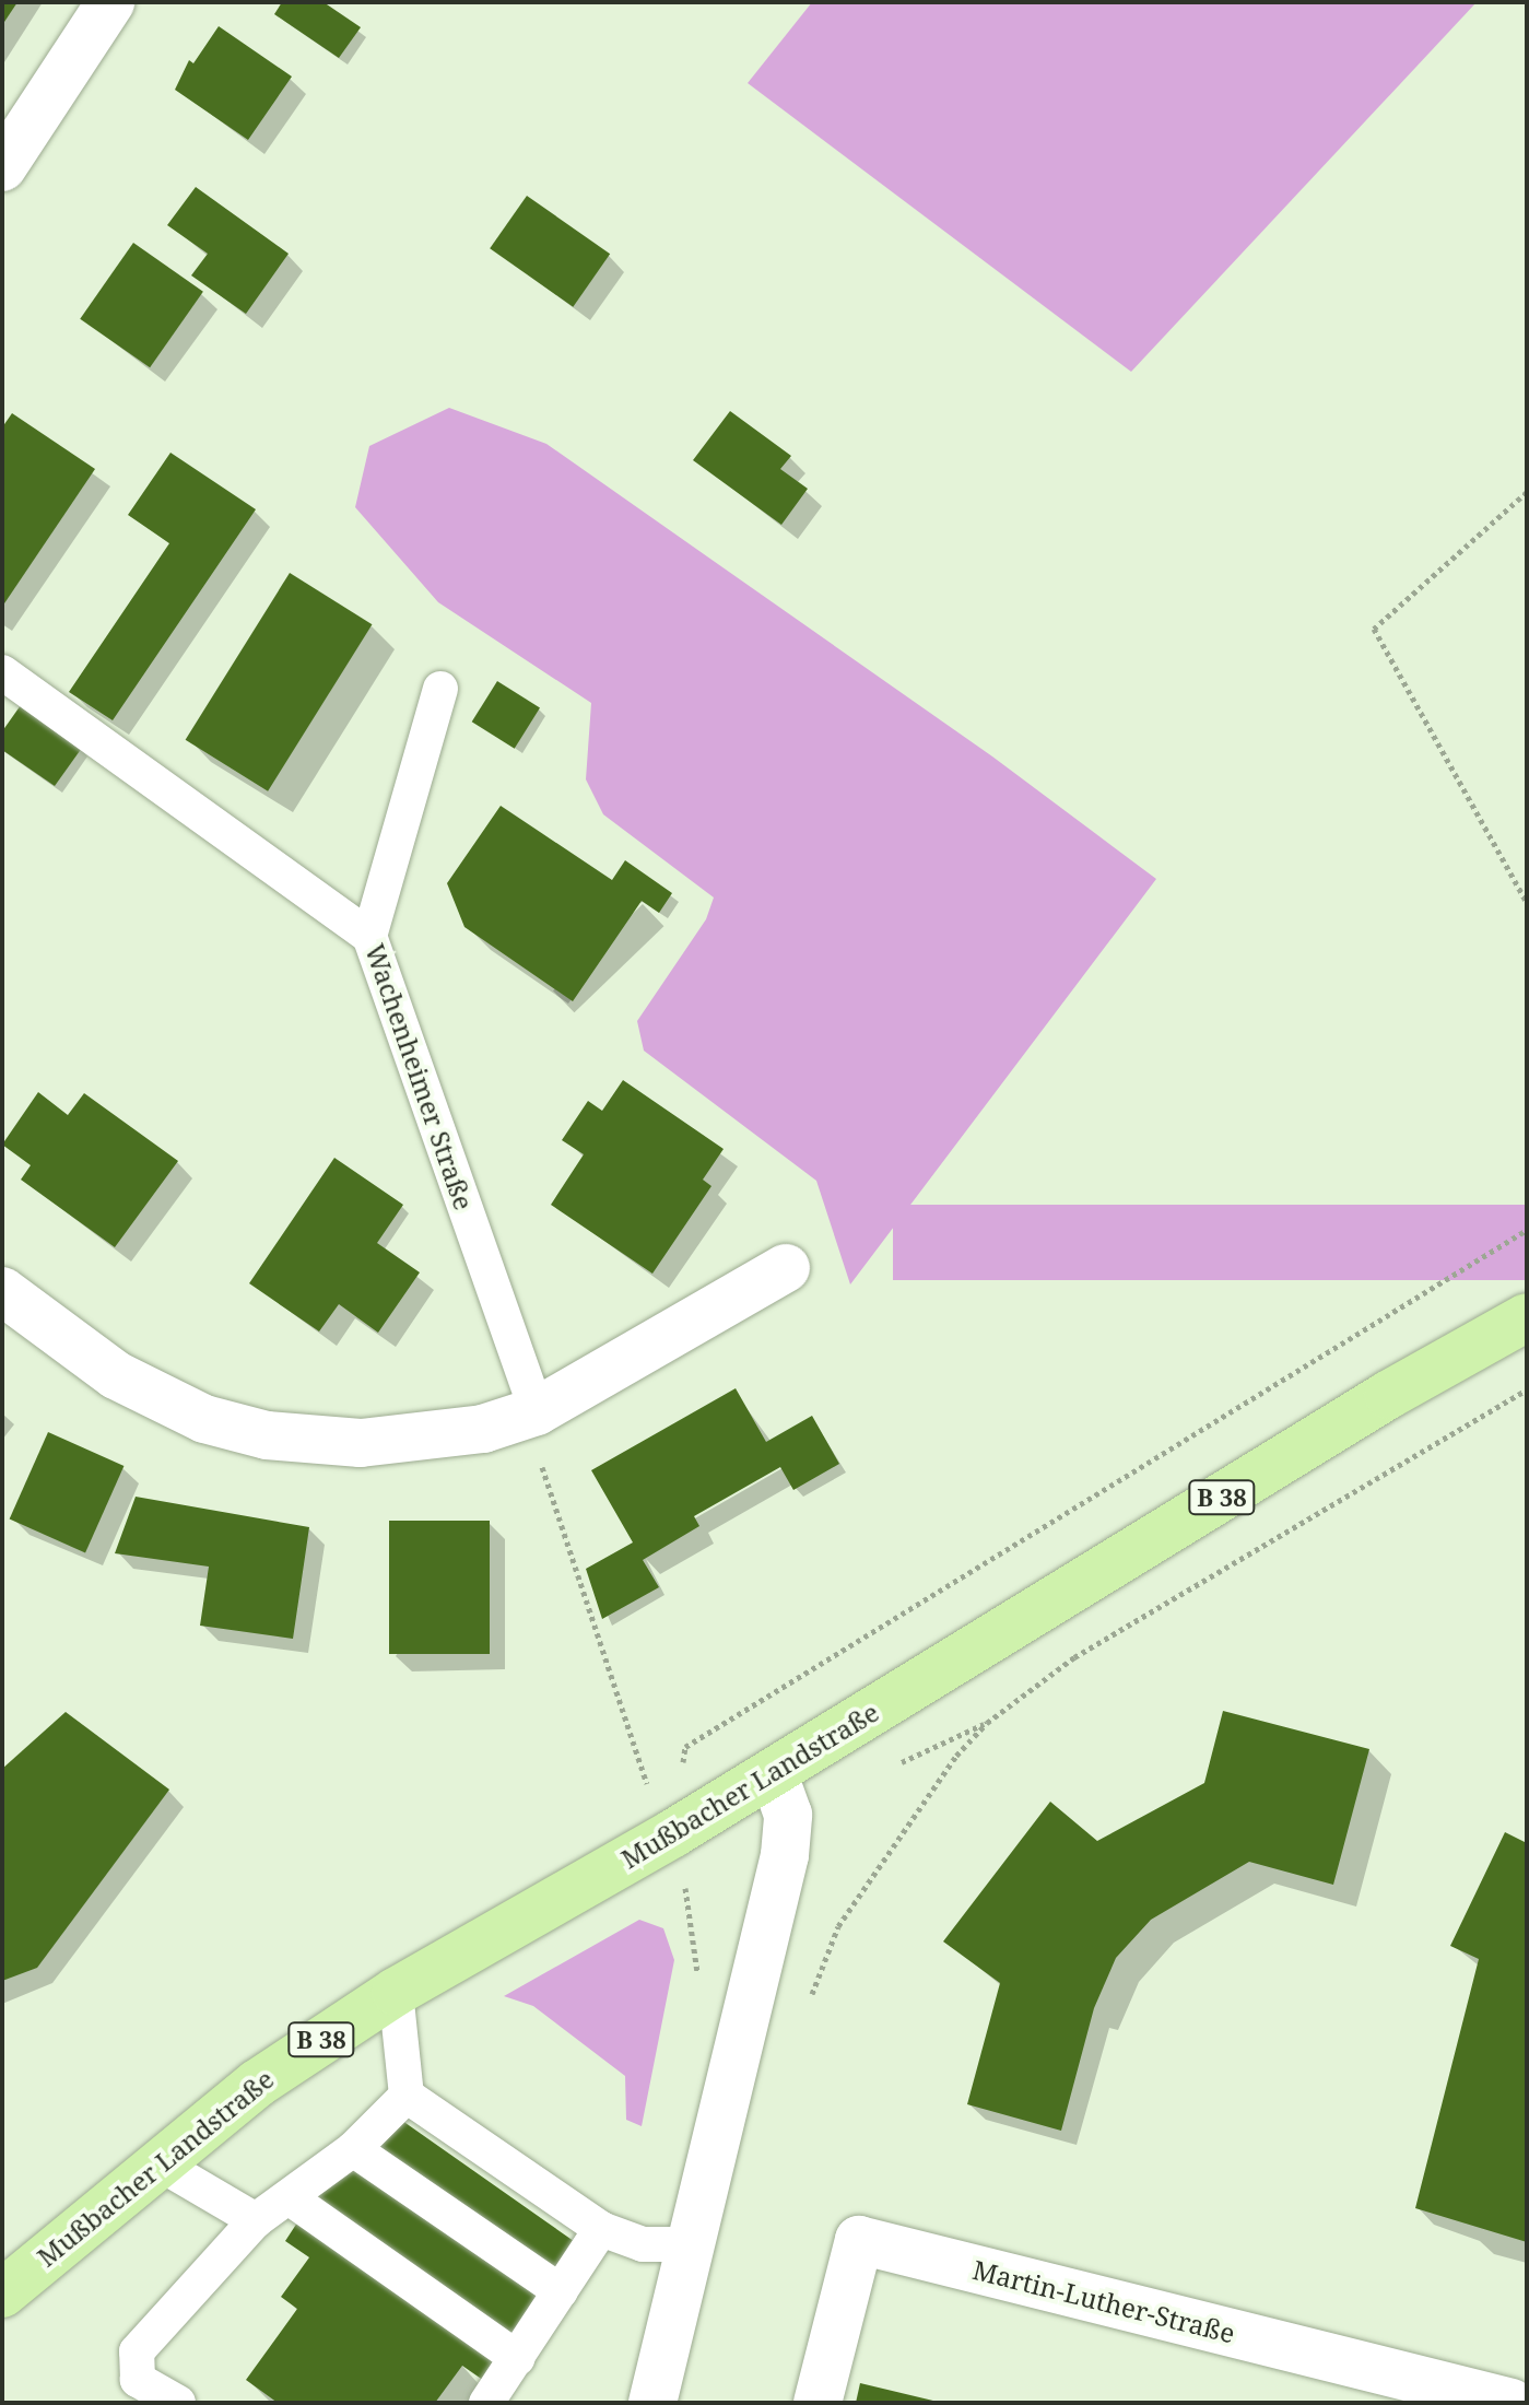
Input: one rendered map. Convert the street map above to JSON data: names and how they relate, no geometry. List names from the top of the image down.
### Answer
{
  "streets": {
    "main road": ["B 38", "Mußbacher Landstraße"],
    "street": ["Martin-Luther-Straße"],
    "lane": ["Wachenheimer Straße"]
  }
}
